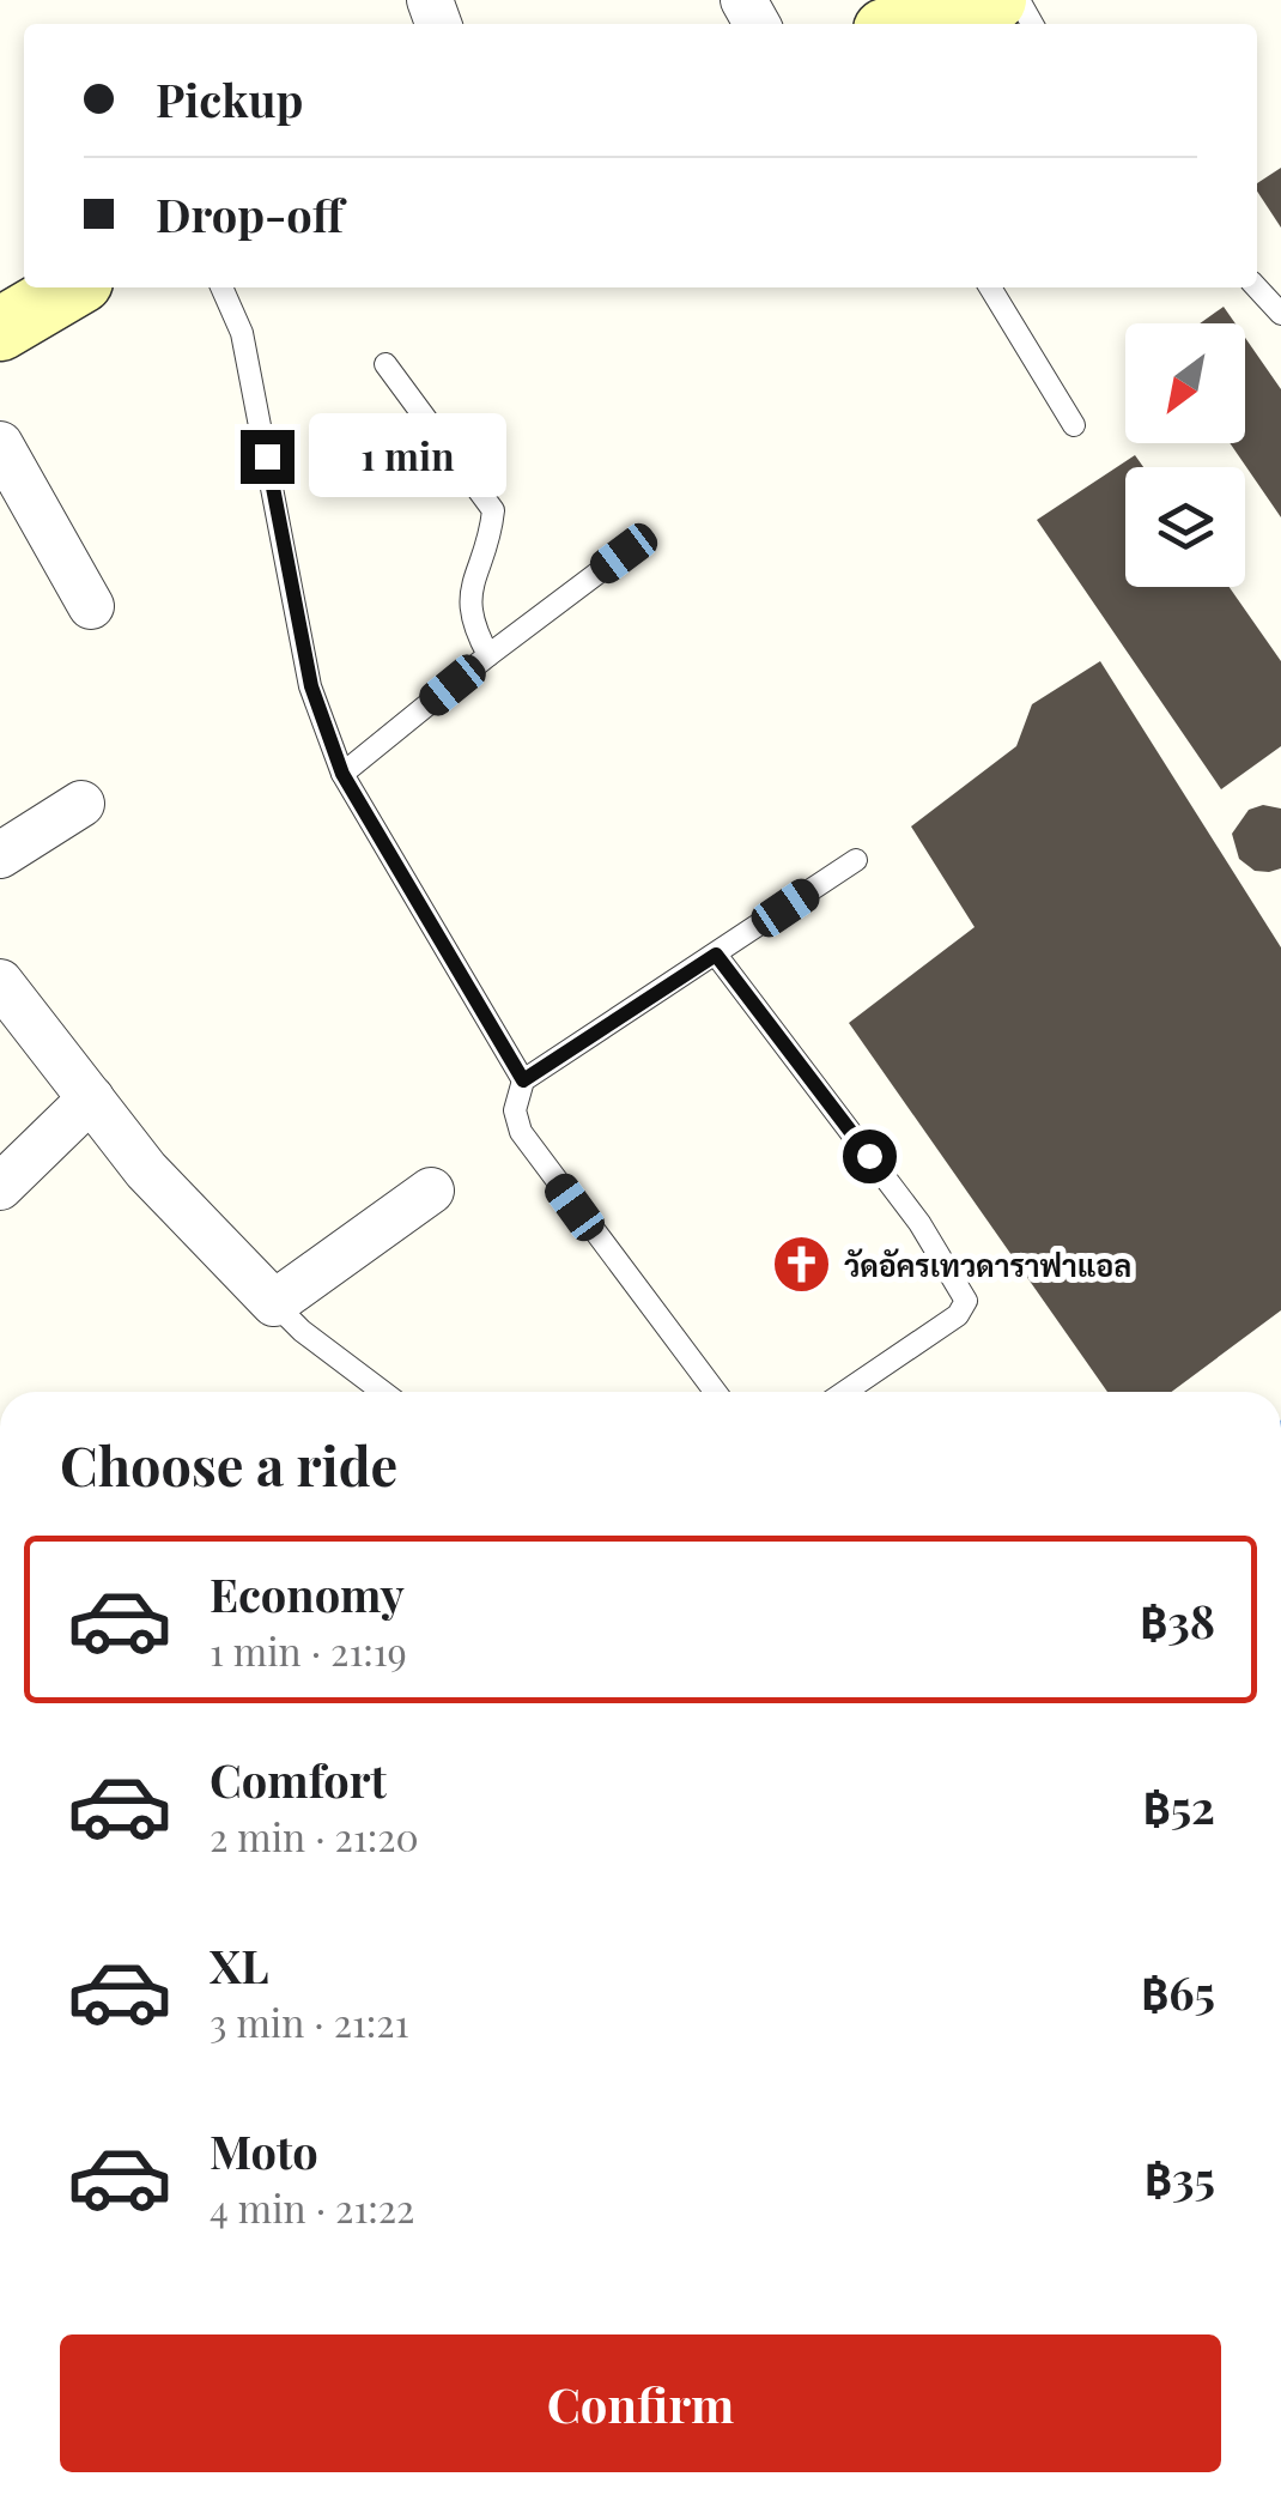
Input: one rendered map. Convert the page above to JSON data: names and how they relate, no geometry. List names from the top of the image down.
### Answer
{
  "places": {
    "church": ["วัดอัครเทวดาราฟาแอล"]
  },
  "north": "bottom left",
  "page": {
    "banner": ["Pickup", "Drop-off"],
    "bubble": "1 min",
    "heading": "Choose a ride",
    "list": [
      {
        "name": "Economy",
        "note": "1 min · 21:19",
        "value": "฿38"
      },
      {
        "name": "Comfort",
        "note": "2 min · 21:20",
        "value": "฿52"
      },
      {
        "name": "XL",
        "note": "3 min · 21:21",
        "value": "฿65"
      },
      {
        "name": "Moto",
        "note": "4 min · 21:22",
        "value": "฿35"
      }
    ],
    "buttons": "Confirm"
  }
}
